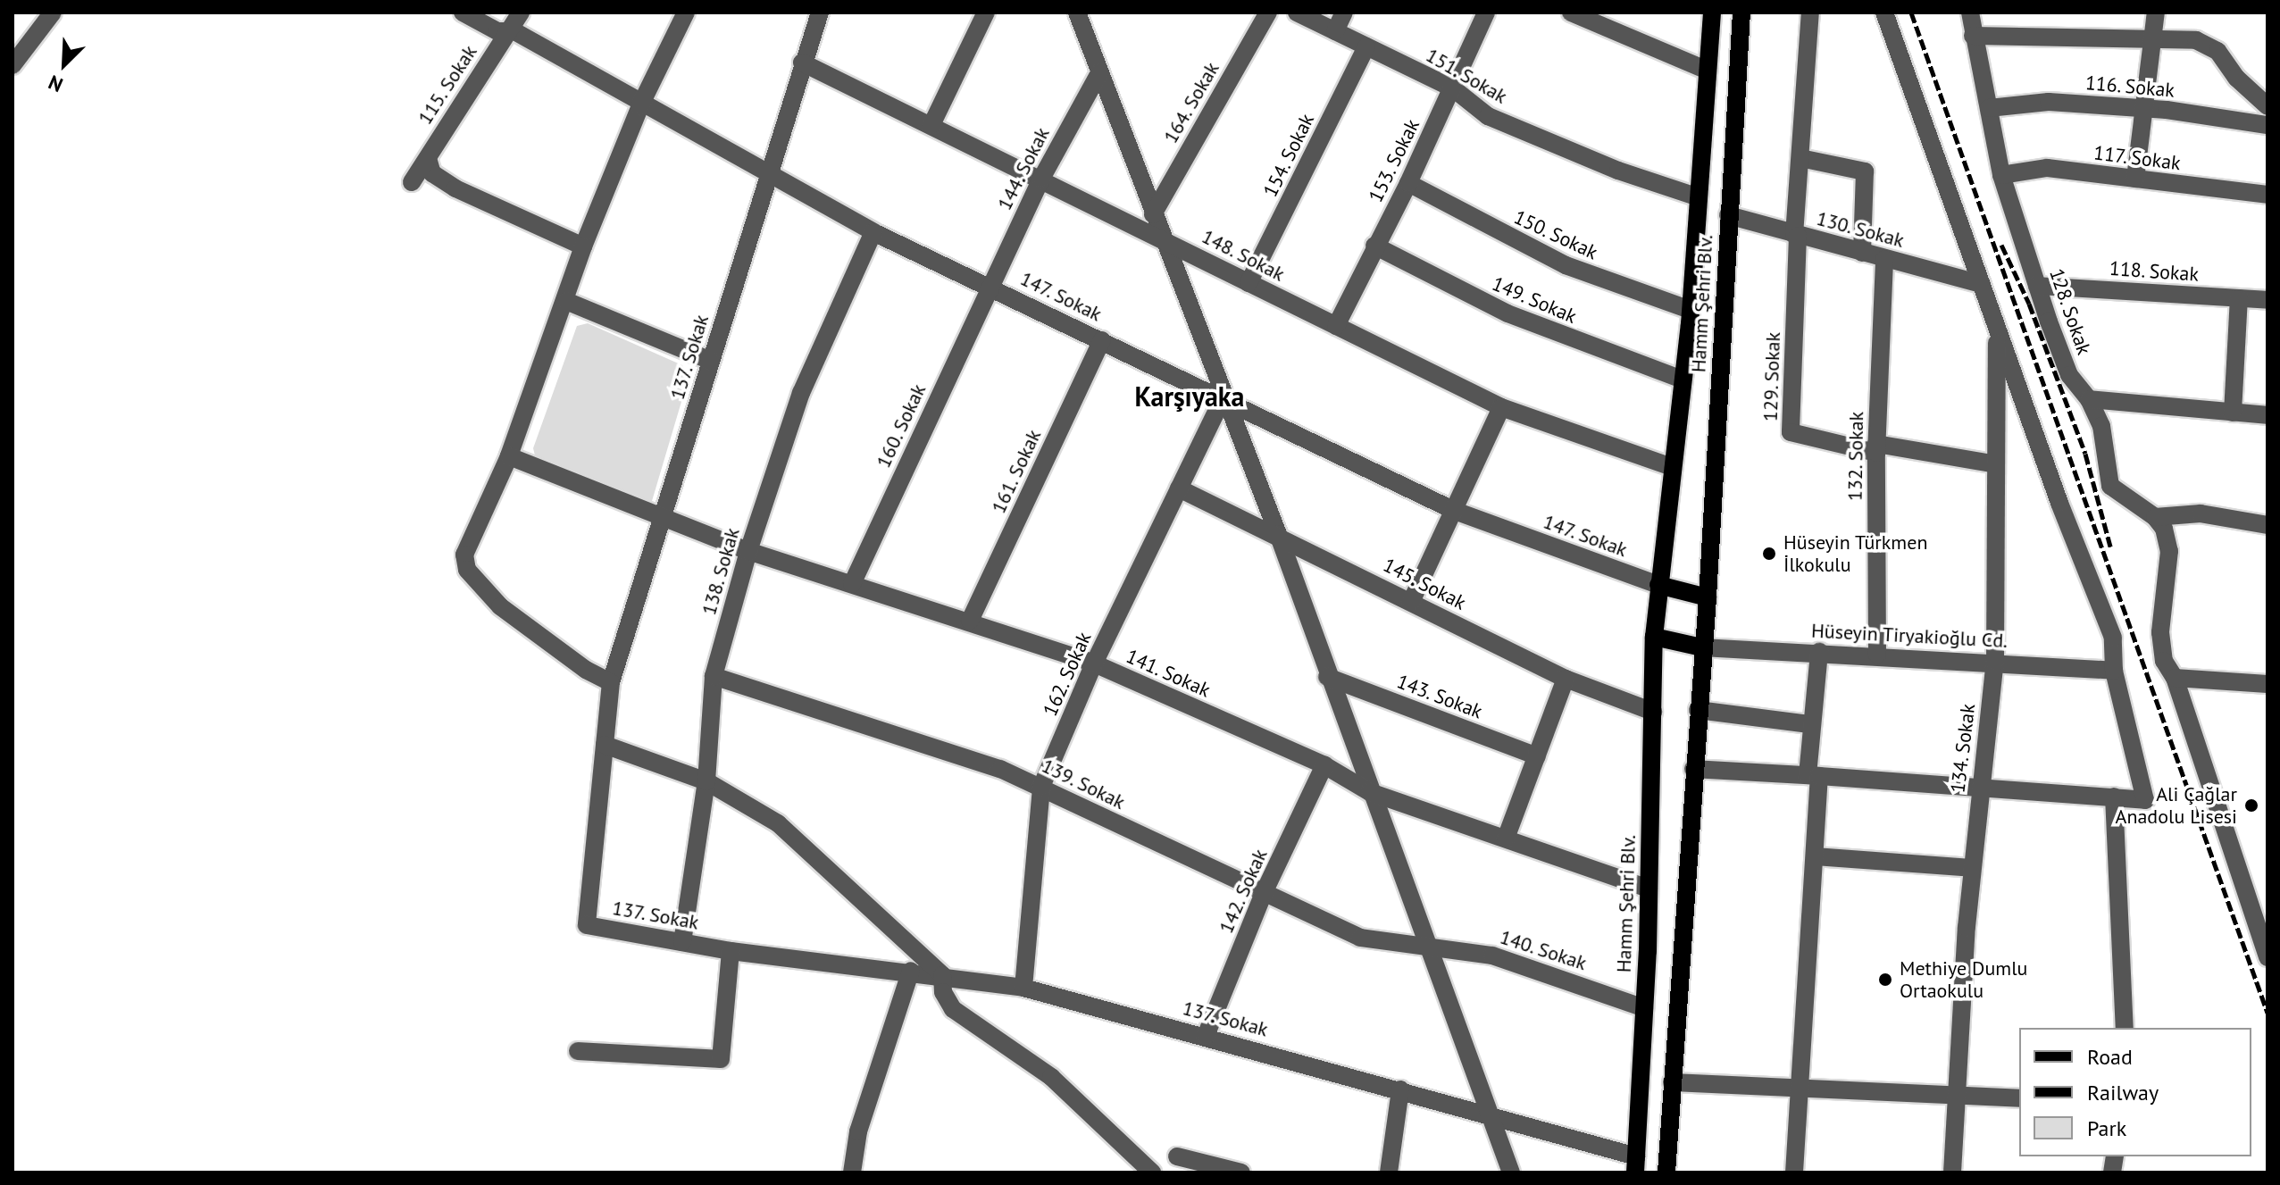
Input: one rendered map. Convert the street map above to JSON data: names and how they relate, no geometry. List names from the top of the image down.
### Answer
{
  "streets": {
    "main road": ["Hamm Şehri Blv."],
    "street": [
      "151. Sokak",
      "115. Sokak",
      "116. Sokak",
      "164. Sokak",
      "154. Sokak",
      "117. Sokak",
      "153. Sokak",
      "144. Sokak",
      "130. Sokak",
      "150. Sokak",
      "148. Sokak",
      "118. Sokak",
      "147. Sokak",
      "149. Sokak",
      "128. Sokak",
      "137. Sokak",
      "129. Sokak",
      "160. Sokak",
      "132. Sokak",
      "161. Sokak",
      "138. Sokak",
      "145. Sokak",
      "Hüseyin Tiryakioğlu Cd.",
      "141. Sokak",
      "162. Sokak",
      "143. Sokak",
      "134. Sokak",
      "139. Sokak",
      "142. Sokak",
      "140. Sokak"
    ]
  },
  "crossings": [
    ["151. Sokak", "154. Sokak"],
    ["151. Sokak", "153. Sokak"],
    ["151. Sokak", "Hamm Şehri Blv."],
    ["115. Sokak", "147. Sokak"],
    ["116. Sokak", "128. Sokak"],
    ["154. Sokak", "148. Sokak"],
    ["117. Sokak", "128. Sokak"],
    ["153. Sokak", "150. Sokak"],
    ["153. Sokak", "148. Sokak"],
    ["153. Sokak", "149. Sokak"],
    ["144. Sokak", "148. Sokak"],
    ["144. Sokak", "147. Sokak"],
    ["144. Sokak", "160. Sokak"],
    ["130. Sokak", "Hamm Şehri Blv."],
    ["130. Sokak", "129. Sokak"],
    ["130. Sokak", "132. Sokak"],
    ["150. Sokak", "Hamm Şehri Blv."],
    ["148. Sokak", "Hamm Şehri Blv."],
    ["148. Sokak", "137. Sokak"],
    ["118. Sokak", "128. Sokak"],
    ["147. Sokak", "Hamm Şehri Blv."],
    ["147. Sokak", "137. Sokak"],
    ["147. Sokak", "160. Sokak"],
    ["147. Sokak", "161. Sokak"],
    ["147. Sokak", "138. Sokak"],
    ["147. Sokak", "162. Sokak"],
    ["149. Sokak", "Hamm Şehri Blv."],
    ["Hamm Şehri Blv.", "137. Sokak"],
    ["Hamm Şehri Blv.", "145. Sokak"],
    ["Hamm Şehri Blv.", "Hüseyin Tiryakioğlu Cd."],
    ["Hamm Şehri Blv.", "141. Sokak"],
    ["Hamm Şehri Blv.", "140. Sokak"],
    ["137. Sokak", "138. Sokak"],
    ["137. Sokak", "141. Sokak"],
    ["137. Sokak", "162. Sokak"],
    ["137. Sokak", "142. Sokak"],
    ["129. Sokak", "132. Sokak"],
    ["160. Sokak", "141. Sokak"],
    ["132. Sokak", "Hüseyin Tiryakioğlu Cd."],
    ["161. Sokak", "141. Sokak"],
    ["138. Sokak", "141. Sokak"],
    ["138. Sokak", "139. Sokak"],
    ["145. Sokak", "162. Sokak"],
    ["Hüseyin Tiryakioğlu Cd.", "134. Sokak"],
    ["141. Sokak", "162. Sokak"],
    ["141. Sokak", "142. Sokak"],
    ["162. Sokak", "139. Sokak"],
    ["139. Sokak", "142. Sokak"],
    ["139. Sokak", "140. Sokak"]
  ],
  "districts": ["Karşıyaka"],
  "places": ["Hüseyin Türkmen İlkokulu", "Ali Çağlar Anadolu Lisesi", "Methiye Dumlu Ortaokulu"],
  "legend": ["Road", "Railway", "Park"],
  "north": "bottom left"
}
